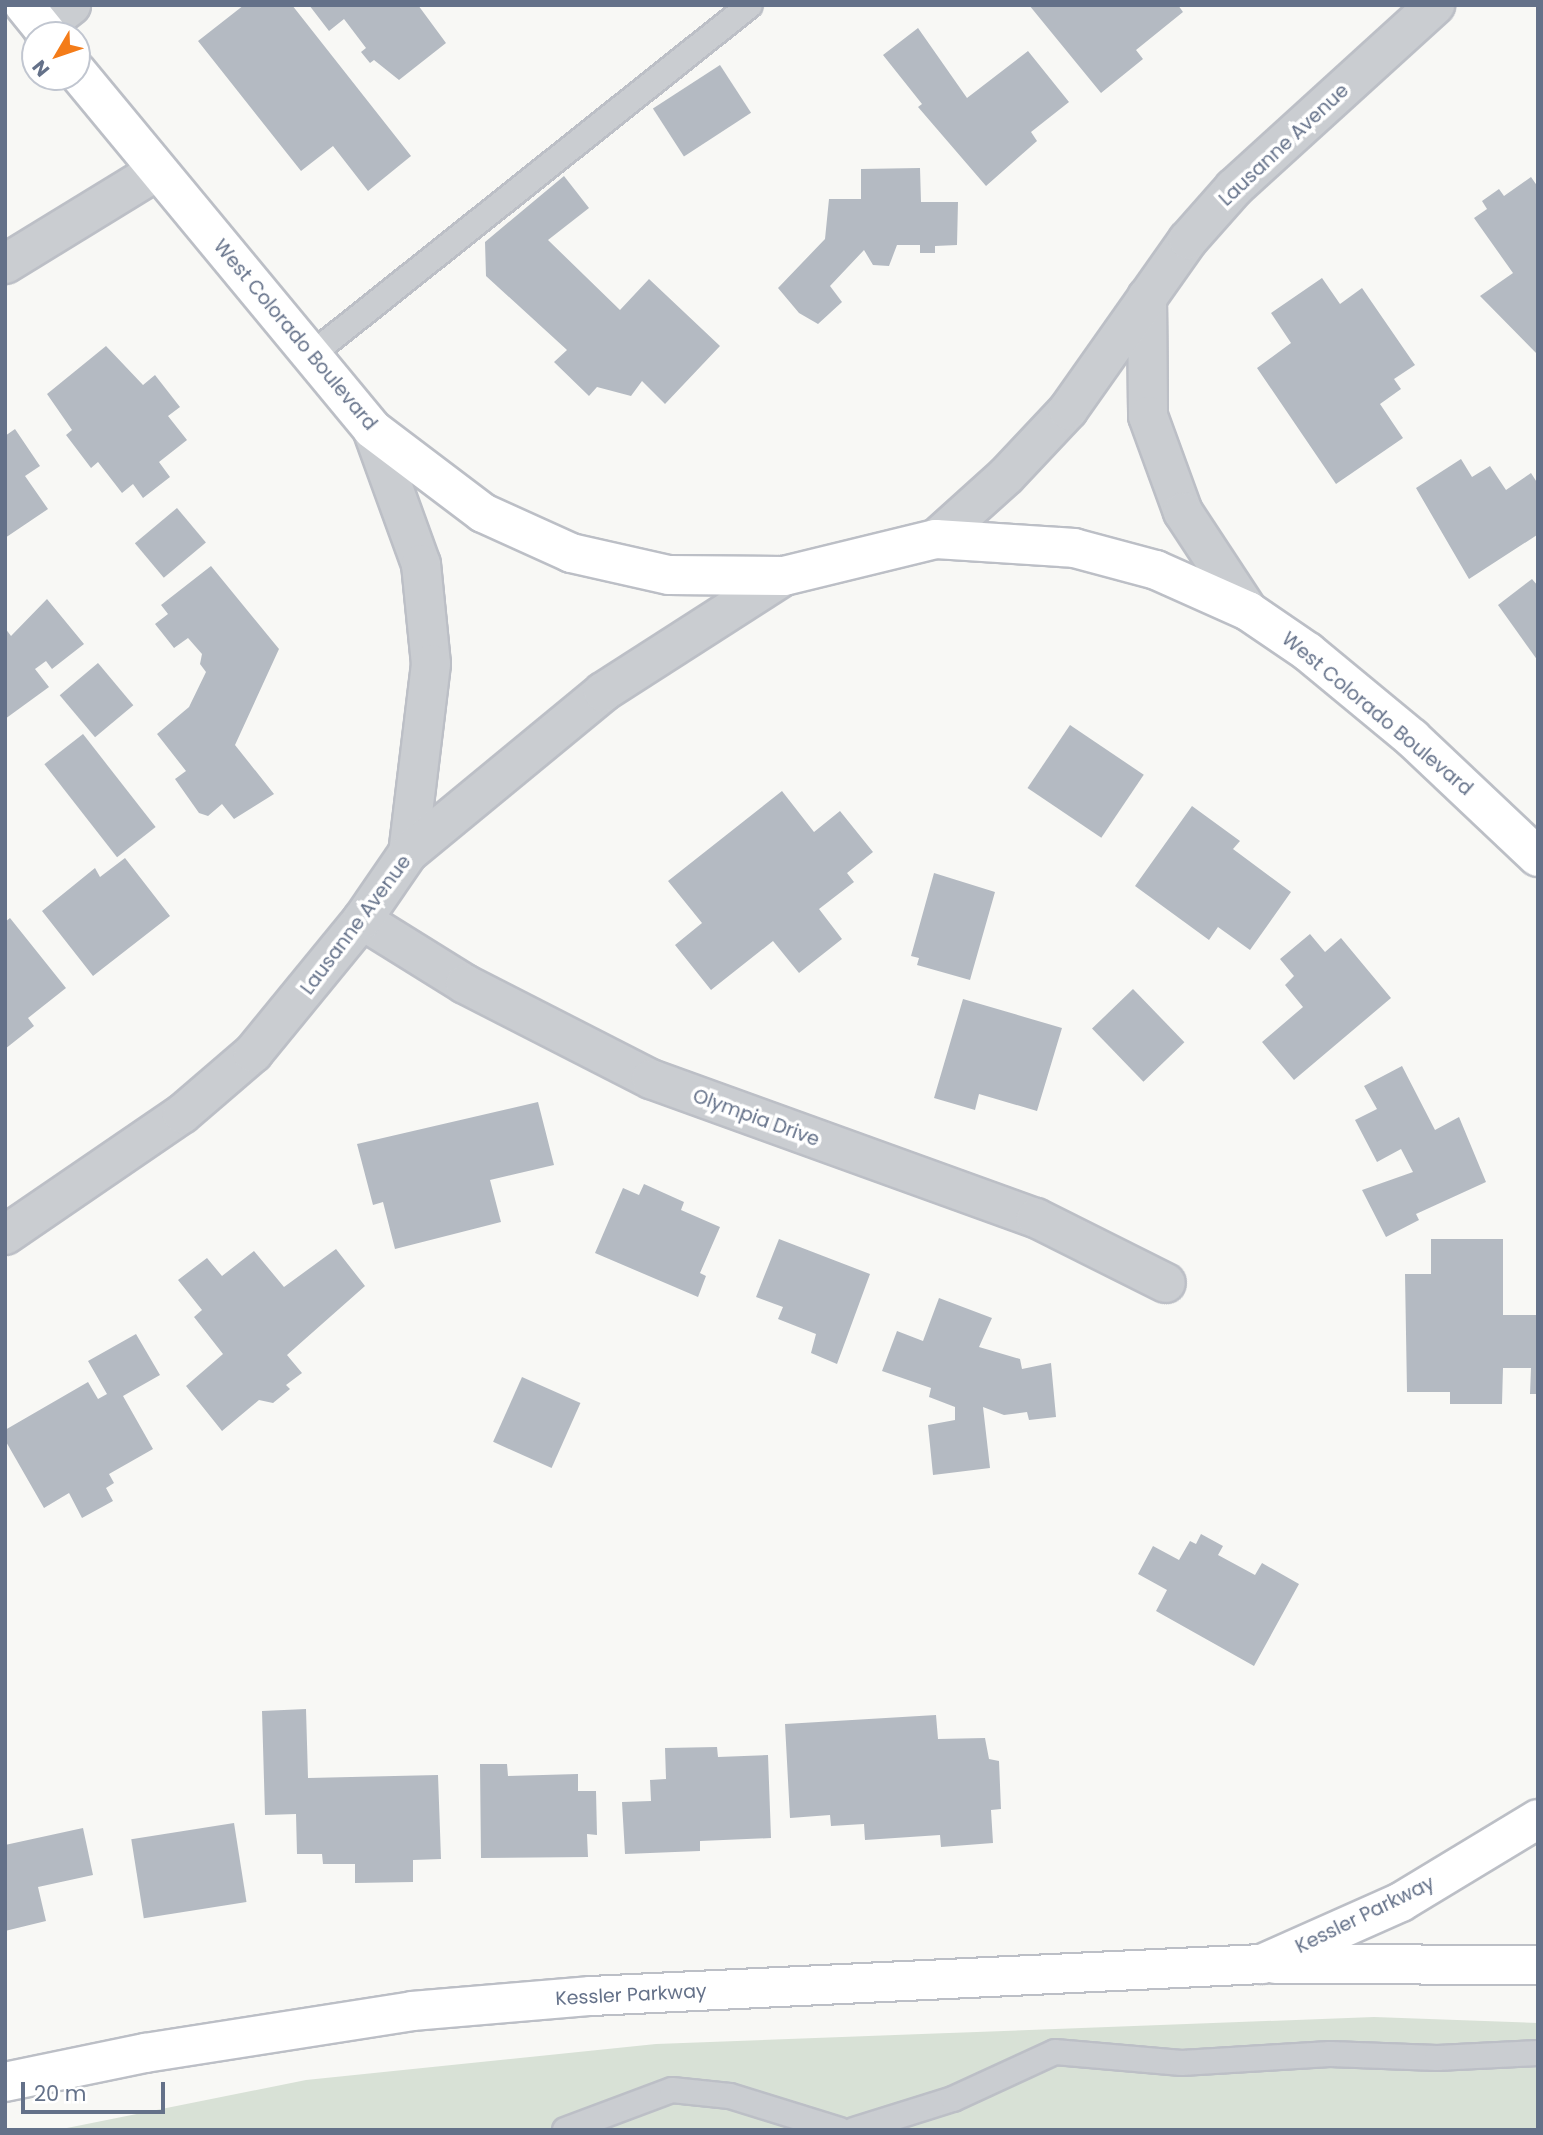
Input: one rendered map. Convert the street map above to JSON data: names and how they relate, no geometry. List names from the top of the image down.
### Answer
{
  "streets": {
    "street": [
      "Lausanne Avenue",
      "West Colorado Boulevard",
      "Olympia Drive",
      "Kessler Parkway"
    ]
  },
  "crossings": [
    ["Lausanne Avenue", "West Colorado Boulevard"],
    ["Lausanne Avenue", "Olympia Drive"]
  ],
  "scale_bar": "20 m",
  "north": "bottom left"
}
